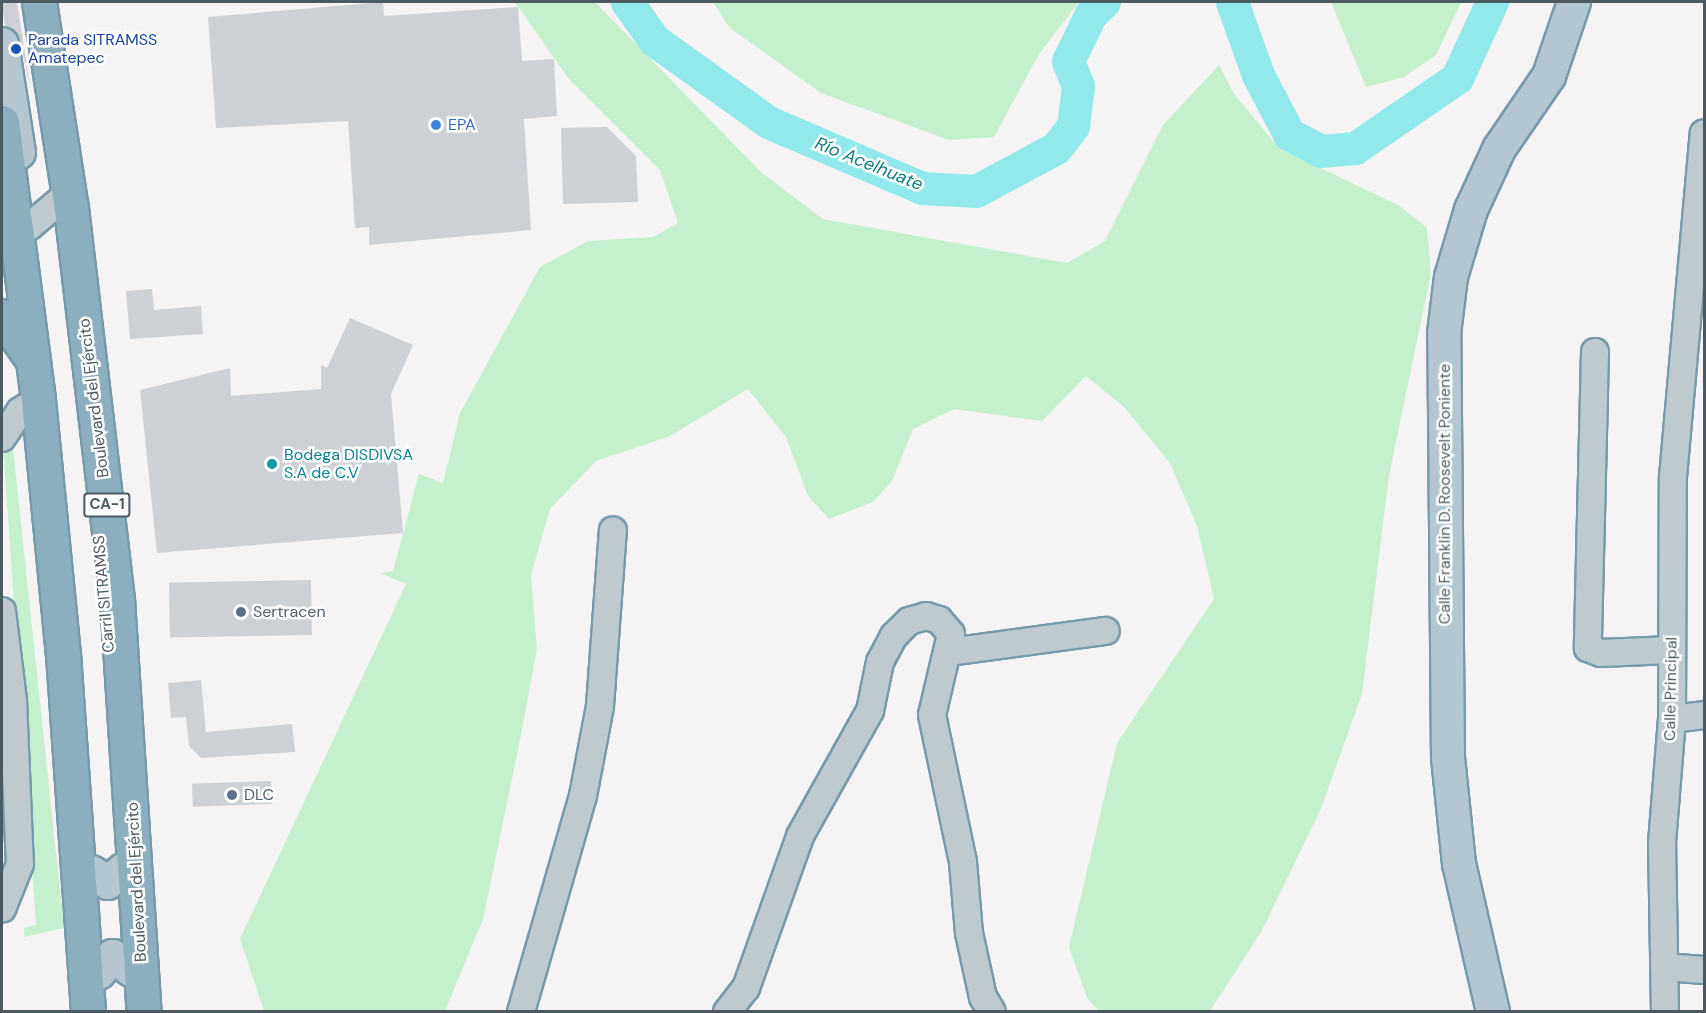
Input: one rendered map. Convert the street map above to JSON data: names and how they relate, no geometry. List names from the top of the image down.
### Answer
{
  "streets": {
    "highway": ["Boulevard del Ejército", "CA-1"],
    "main road": ["Calle Franklin D. Roosevelt Poniente", "Carril SITRAMSS"],
    "street": ["Calle Principal"]
  },
  "crossings": [
    ["Boulevard del Ejército", "Carril SITRAMSS"]
  ],
  "water": ["Río Acelhuate"],
  "places": [
    "Parada SITRAMSS Amatepec",
    "EPA",
    "Bodega DISDIVSA S.A de C.V",
    "Sertracen",
    "DLC"
  ]
}
